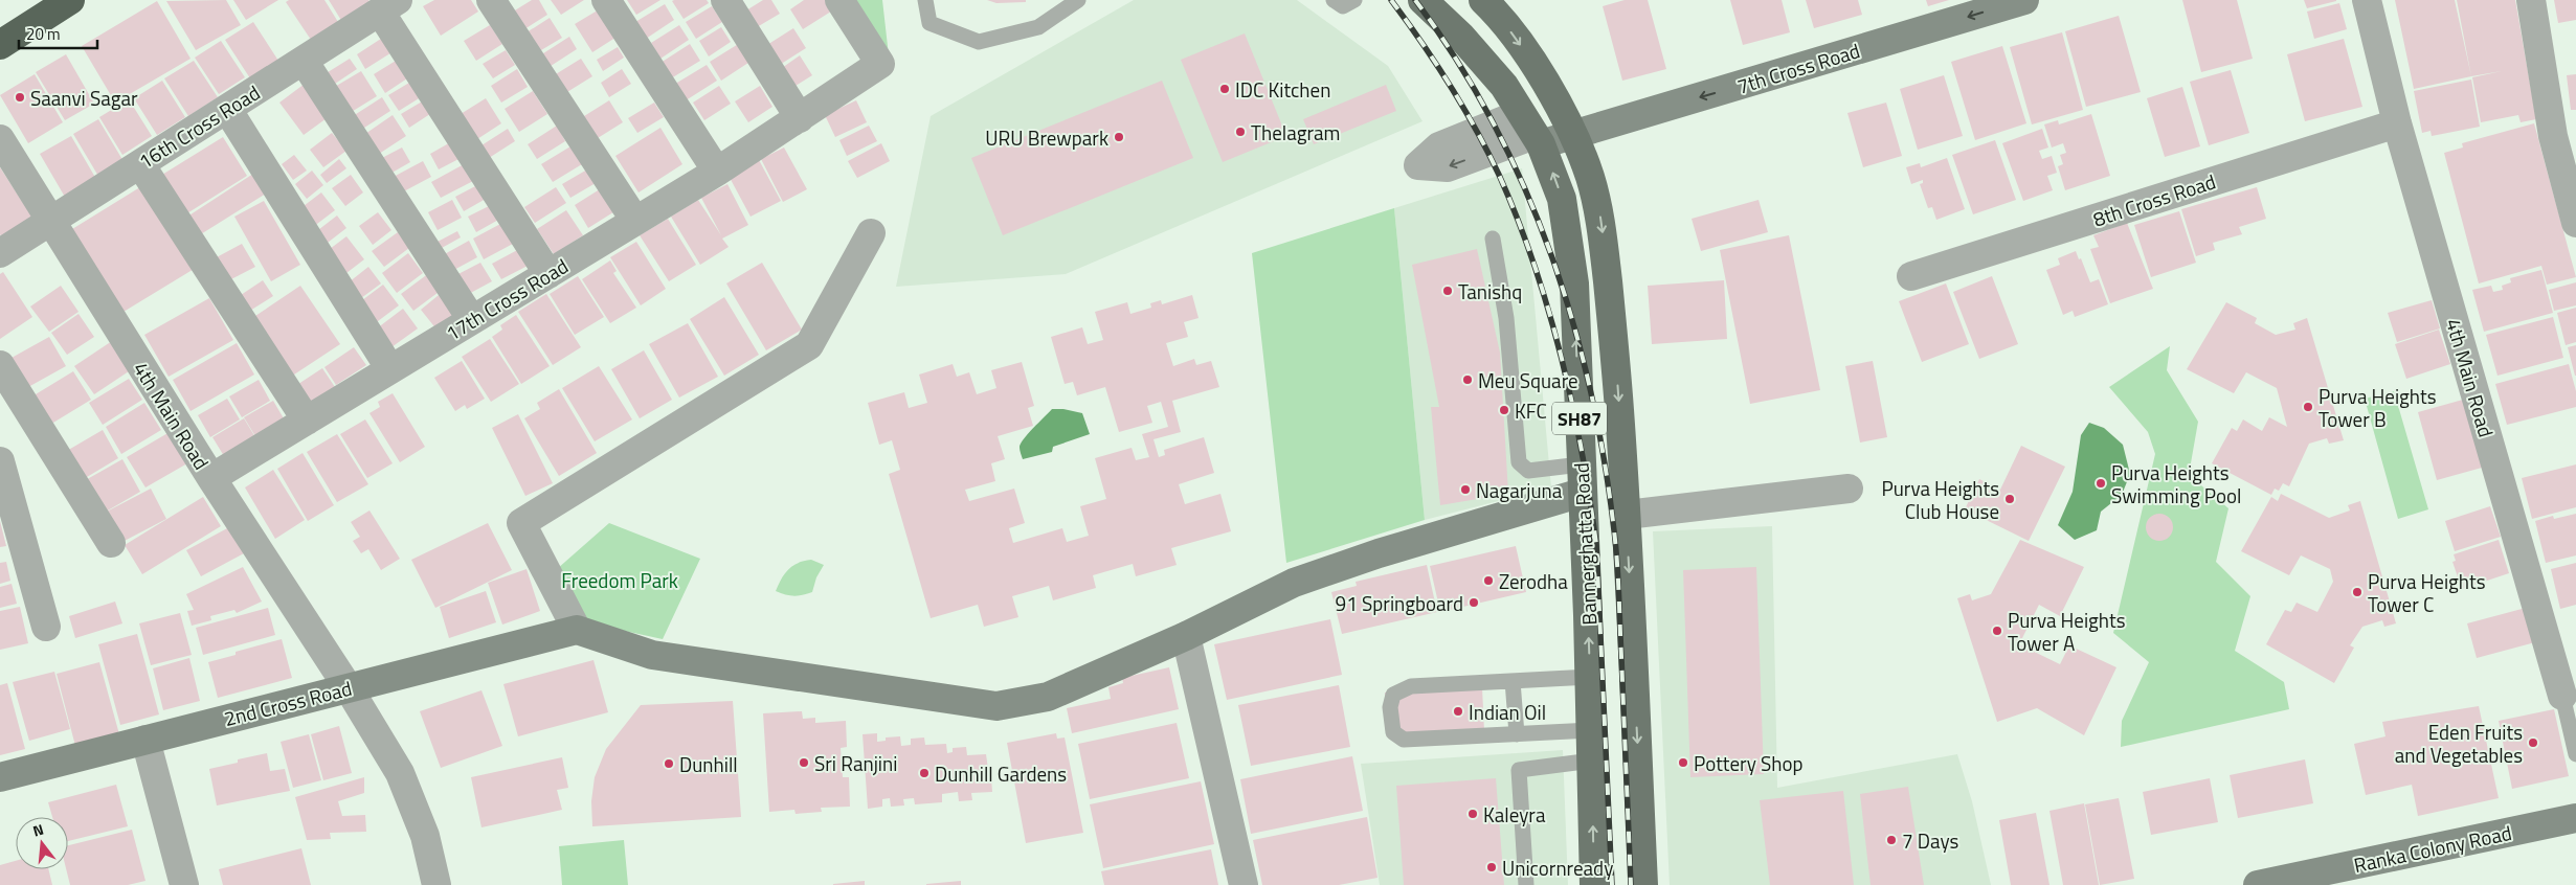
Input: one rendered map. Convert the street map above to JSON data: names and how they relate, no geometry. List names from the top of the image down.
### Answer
{
  "streets": {
    "main road": ["SH87", "Bannerghatta Road"],
    "street": [
      "7th Cross Road",
      "16th Cross Road",
      "8th Cross Road",
      "17th Cross Road",
      "4th Main Road",
      "2nd Cross Road",
      "Ranka Colony Road"
    ]
  },
  "crossings": [
    ["7th Cross Road", "SH87"],
    ["7th Cross Road", "Bannerghatta Road"],
    ["16th Cross Road", "4th Main Road"],
    ["8th Cross Road", "4th Main Road"],
    ["17th Cross Road", "4th Main Road"],
    ["4th Main Road", "2nd Cross Road"]
  ],
  "one_way": ["7th Cross Road"],
  "parks": ["Freedom Park"],
  "places": [
    "IDC Kitchen",
    "Saanvi Sagar",
    "Thelagram",
    "URU Brewpark",
    "Tanishq",
    "Meu Square",
    "Purva Heights Tower B",
    "KFC",
    "Purva Heights Swimming Pool",
    "Nagarjuna",
    "Purva Heights Club House",
    "Zerodha",
    "Purva Heights Tower C",
    "91 Springboard",
    "Purva Heights Tower A",
    "Indian Oil",
    "Eden Fruits and Vegetables",
    "Sri Ranjini",
    "Pottery Shop",
    "Dunhill",
    "Dunhill Gardens",
    "Kaleyra",
    "7 Days",
    "Unicornready"
  ],
  "scale_bar": "20 m",
  "north": "top"
}
